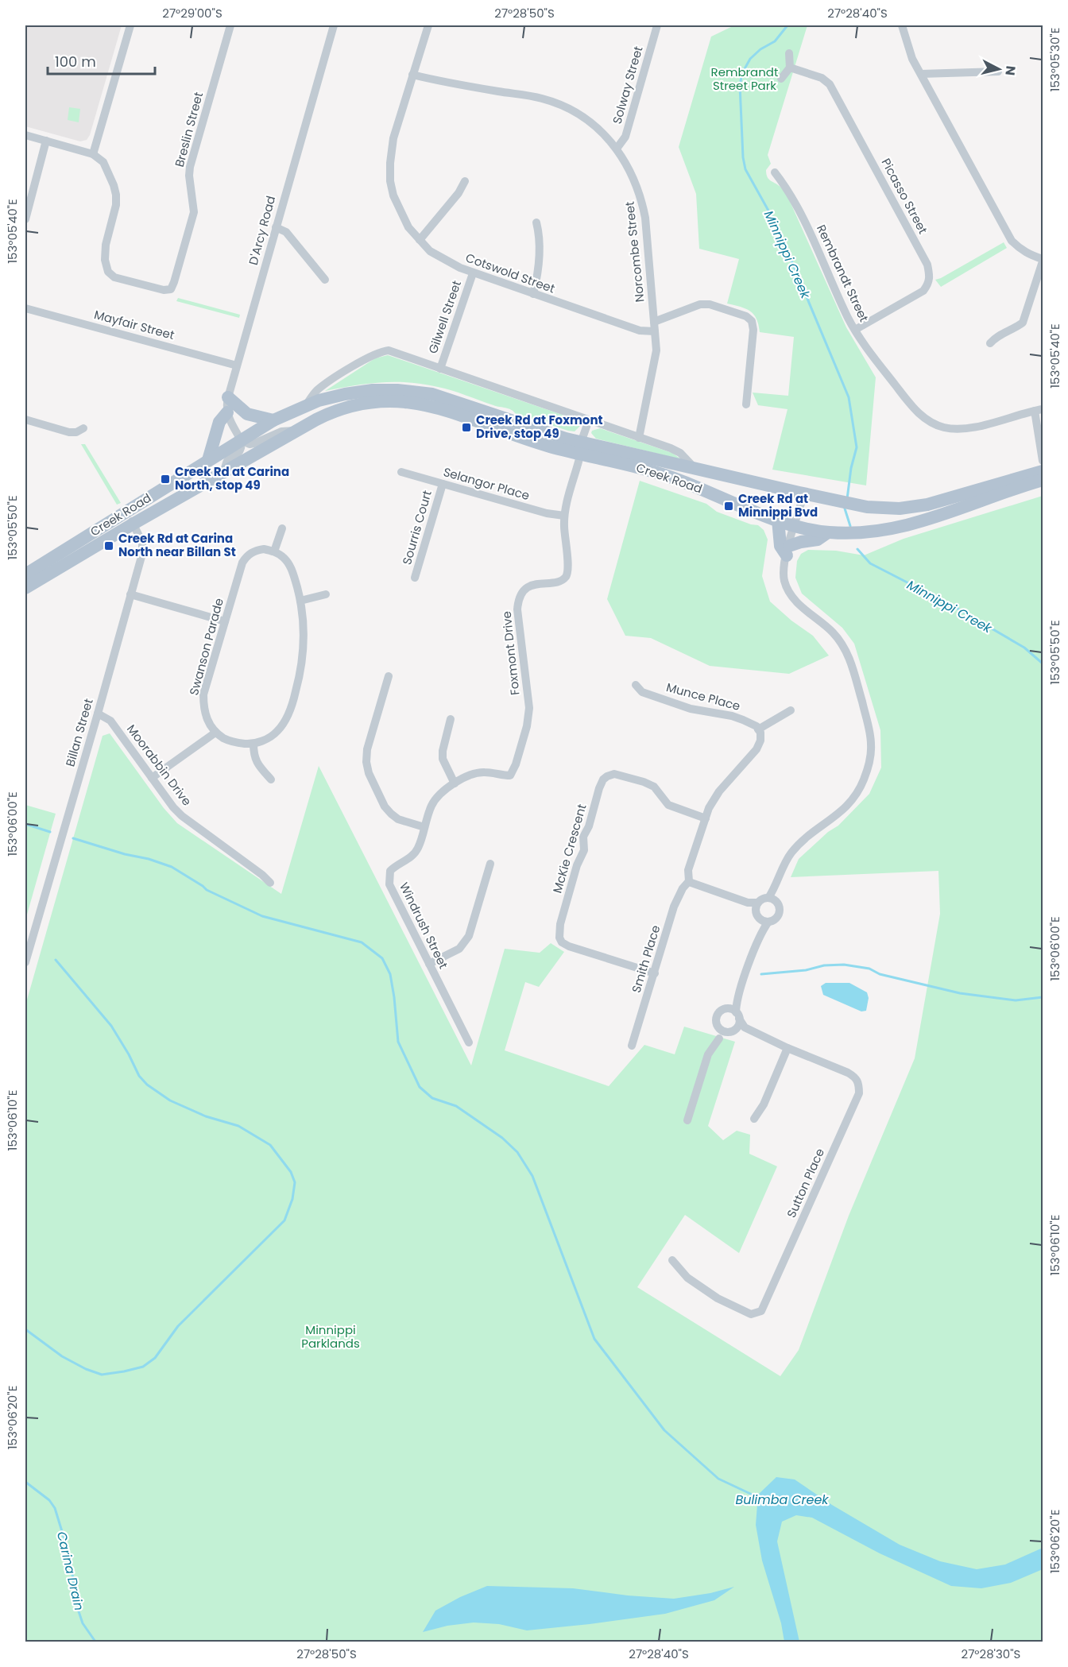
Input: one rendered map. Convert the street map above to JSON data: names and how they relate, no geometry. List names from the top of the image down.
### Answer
{
  "streets": {
    "main road": ["Creek Road"],
    "street": [
      "Solway Street",
      "Breslin Street",
      "Picasso Street",
      "D'Arcy Road",
      "Norcombe Street",
      "Cotswold Street",
      "Rembrandt Street",
      "Gilwell Street",
      "Mayfair Street",
      "Selangor Place",
      "Sourris Court",
      "Swanson Parade",
      "Foxmont Drive",
      "Munce Place",
      "Billan Street",
      "Moorabbin Drive",
      "McKie Crescent",
      "Windrush Street",
      "Smith Place",
      "Sutton Place"
    ]
  },
  "crossings": [
    ["Solway Street", "Norcombe Street"],
    ["Picasso Street", "Rembrandt Street"],
    ["D'Arcy Road", "Mayfair Street"],
    ["D'Arcy Road", "Creek Road"],
    ["Norcombe Street", "Cotswold Street"],
    ["Norcombe Street", "Creek Road"],
    ["Cotswold Street", "Gilwell Street"],
    ["Gilwell Street", "Creek Road"],
    ["Creek Road", "Foxmont Drive"],
    ["Creek Road", "Billan Street"],
    ["Selangor Place", "Sourris Court"],
    ["Selangor Place", "Foxmont Drive"],
    ["Foxmont Drive", "Windrush Street"],
    ["Billan Street", "Moorabbin Drive"],
    ["McKie Crescent", "Smith Place"]
  ],
  "water": ["Minnippi Creek", "Bulimba Creek", "Carina Drain"],
  "parks": ["Rembrandt Street Park", "Minnippi Parklands"],
  "places": {
    "transit": [
      "Creek Rd at Foxmont Drive, stop 49",
      "Creek Rd at Carina North, stop 49",
      "Creek Rd at Minnippi Bvd",
      "Creek Rd at Carina North near Billan St"
    ]
  },
  "scale_bar": "100 m",
  "north": "right",
  "coordinates": [
    "27°29'00\"S",
    "27°28'50\"S",
    "27°28'40\"S",
    "153°05'30\"E",
    "153°05'40\"E",
    "153°05'50\"E",
    "153°06'00\"E",
    "153°06'10\"E",
    "153°06'20\"E",
    "27°28'30\"S"
  ]
}
